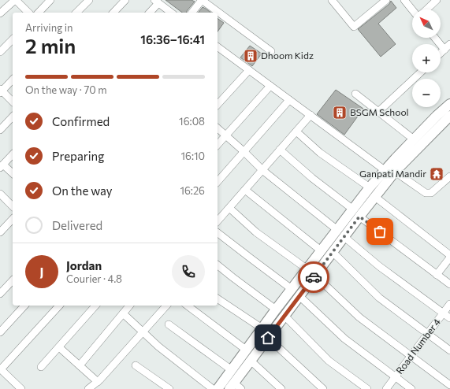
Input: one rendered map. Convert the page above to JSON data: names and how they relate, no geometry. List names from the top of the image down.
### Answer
{
  "streets": {
    "street": ["Road Number 4"]
  },
  "places": {
    "building": ["Dhoom Kidz", "BSGM School"],
    "temple": ["Ganpati Mandir"]
  },
  "north": "top left",
  "page": {
    "map_buttons": ["+", "−"],
    "heading": ["2 min", "Arriving in", "16:36–16:41"],
    "panel": ["Jordan", "Courier · 4.8"],
    "bar": "On the way · 70 m",
    "list": [
      ["Confirmed", "16:08"],
      ["Preparing", "16:10"],
      ["On the way", "16:26"],
      "Delivered"
    ],
    "round": "J"
  }
}
